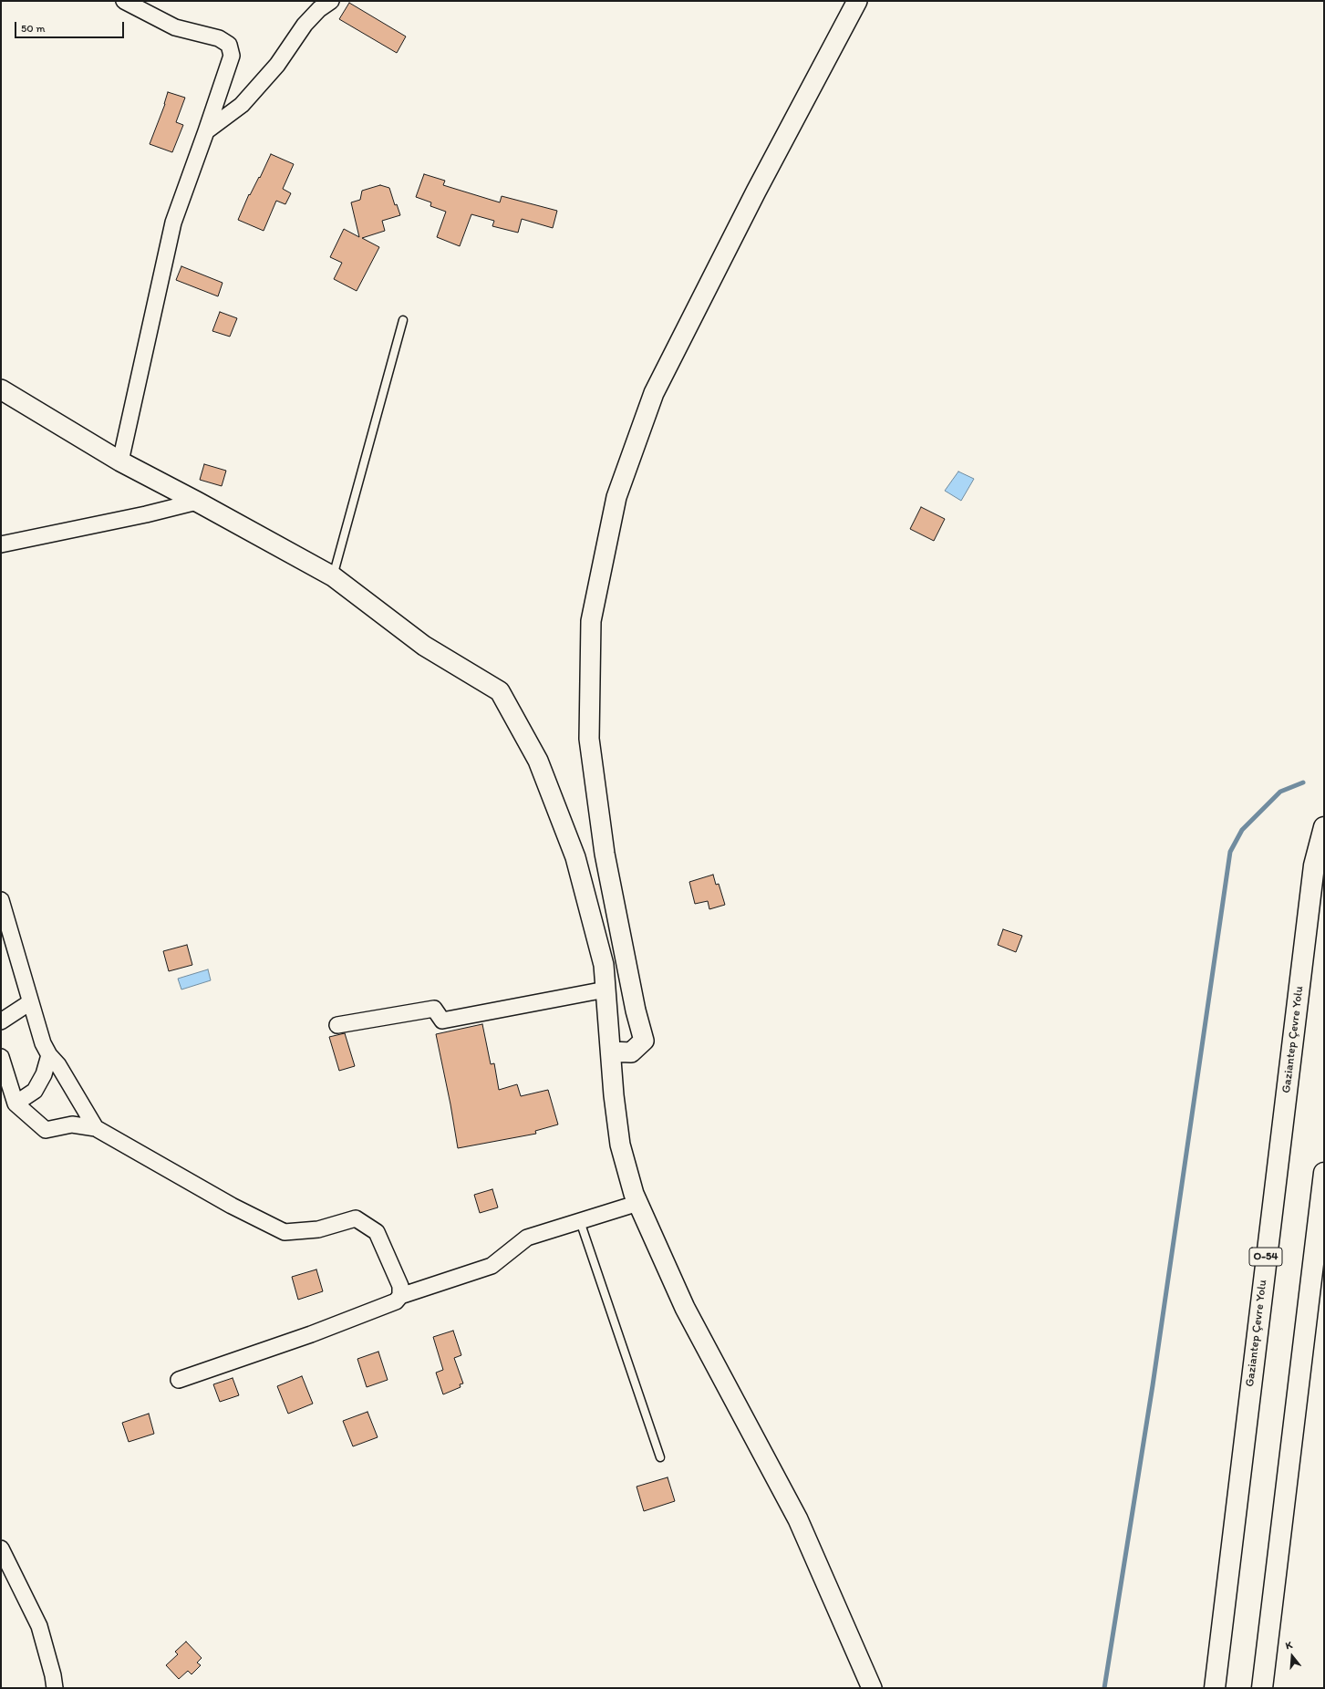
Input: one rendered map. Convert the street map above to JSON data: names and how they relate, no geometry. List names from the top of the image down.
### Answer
{
  "streets": {
    "highway": ["Gaziantep Çevre Yolu", "O-54"]
  },
  "scale_bar": "50 m",
  "north": "top"
}
